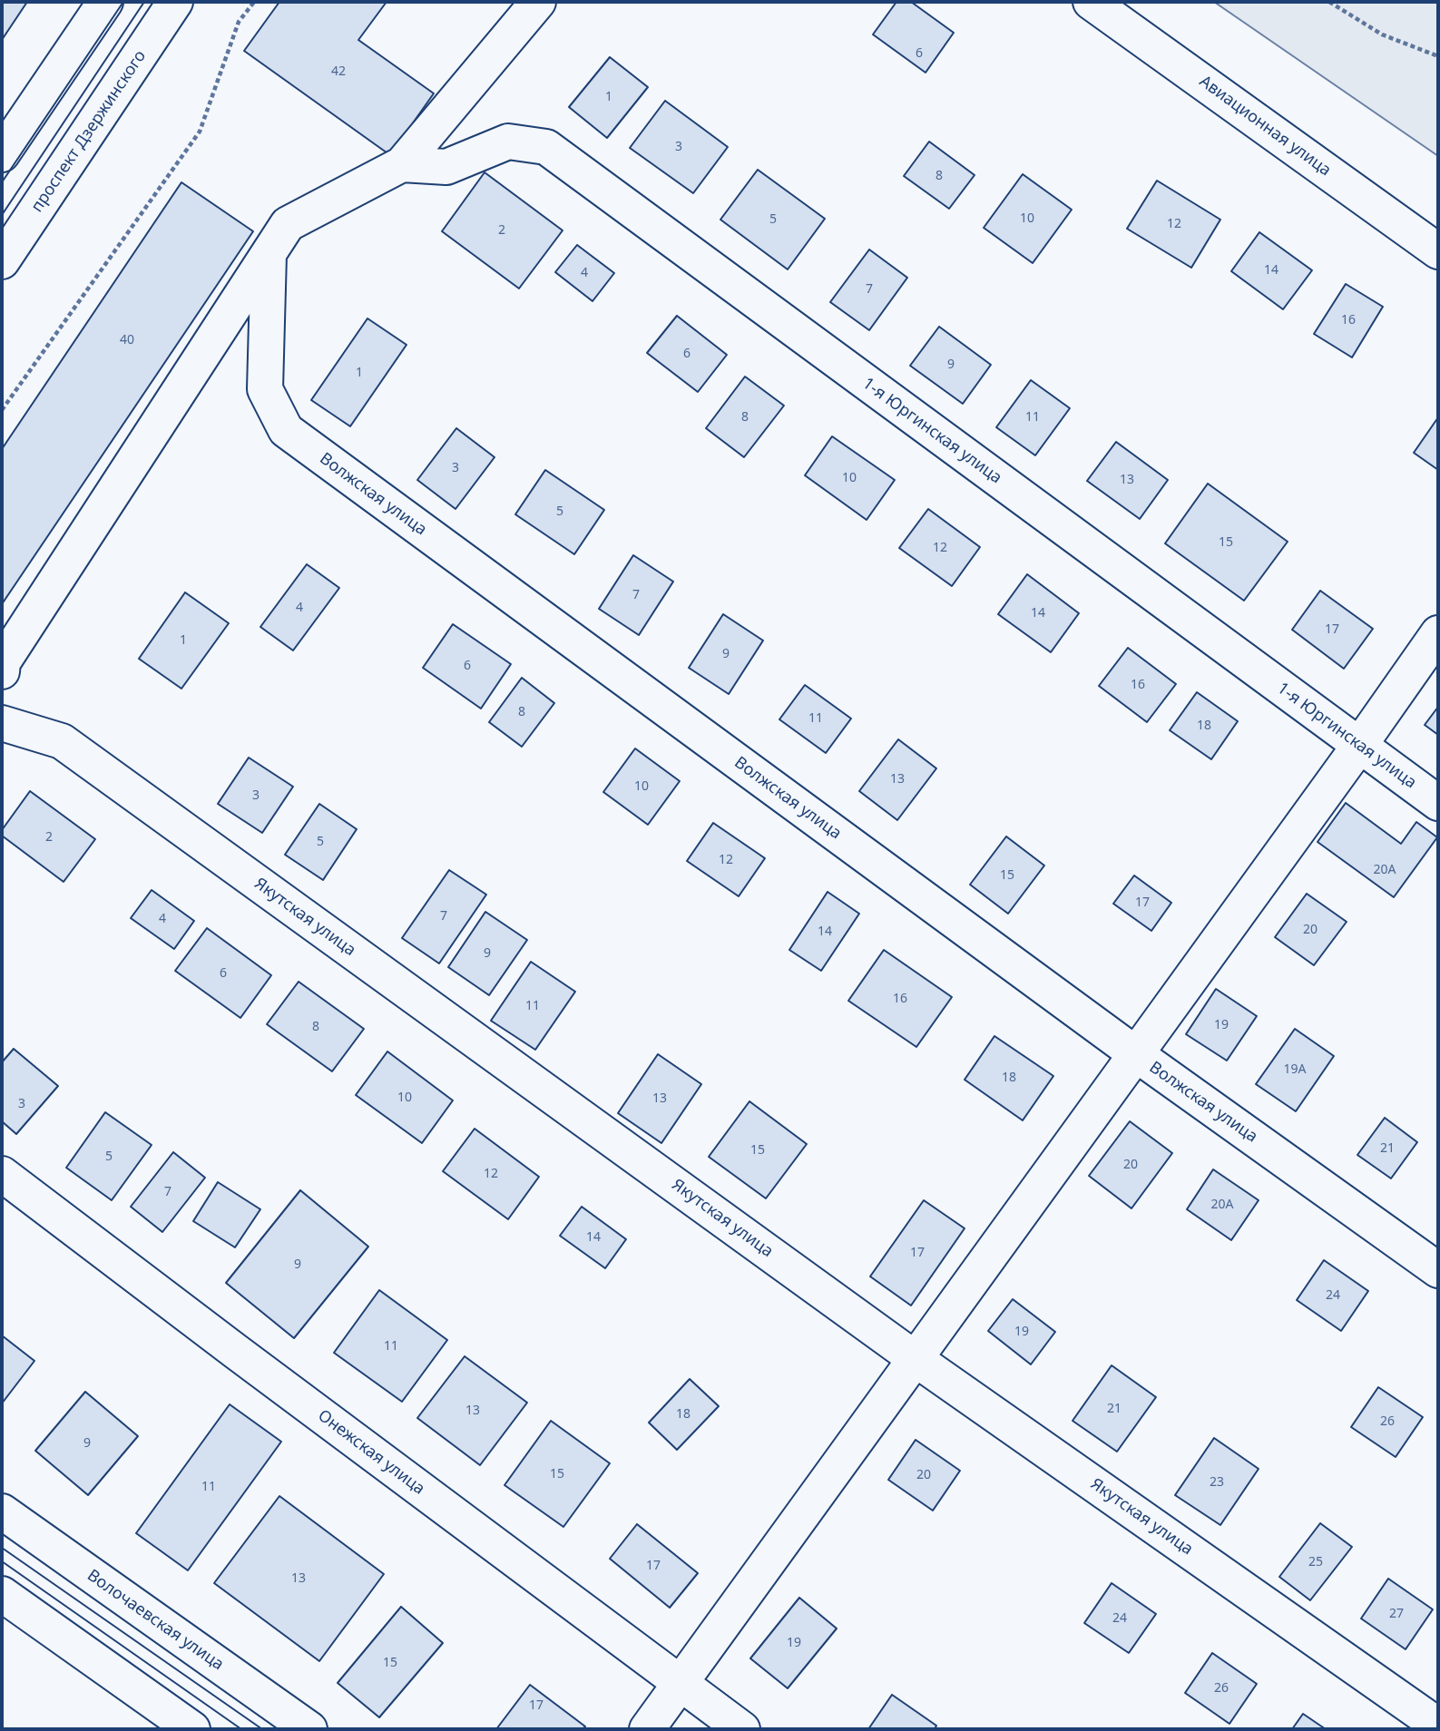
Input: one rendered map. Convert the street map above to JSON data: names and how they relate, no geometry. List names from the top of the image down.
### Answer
{
  "streets": {
    "street": [
      "Авиационная улица",
      "проспект Дзержинского",
      "1-я Юргинская улица",
      "Волжская улица",
      "Якутская улица",
      "Онежская улица",
      "Волочаевская улица"
    ]
  },
  "house_numbers": [
    "6",
    "42",
    "1",
    "3",
    "8",
    "10",
    "5",
    "12",
    "2",
    "14",
    "4",
    "7",
    "16",
    "40",
    "6",
    "9",
    "1",
    "8",
    "11",
    "3",
    "10",
    "13",
    "5",
    "15",
    "12",
    "7",
    "4",
    "14",
    "17",
    "1",
    "9",
    "6",
    "16",
    "8",
    "11",
    "18",
    "13",
    "10",
    "3",
    "2",
    "5",
    "12",
    "20А",
    "15",
    "17",
    "7",
    "4",
    "20",
    "14",
    "9",
    "6",
    "16",
    "11",
    "19",
    "8",
    "19А",
    "18",
    "10",
    "13",
    "3",
    "21",
    "15",
    "5",
    "20",
    "12",
    "7",
    "20А",
    "14",
    "17",
    "9",
    "24",
    "19",
    "11",
    "21",
    "13",
    "18",
    "26",
    "9",
    "15",
    "20",
    "23",
    "11",
    "25",
    "17",
    "13",
    "27",
    "24",
    "19",
    "15",
    "26",
    "17"
  ]
}
